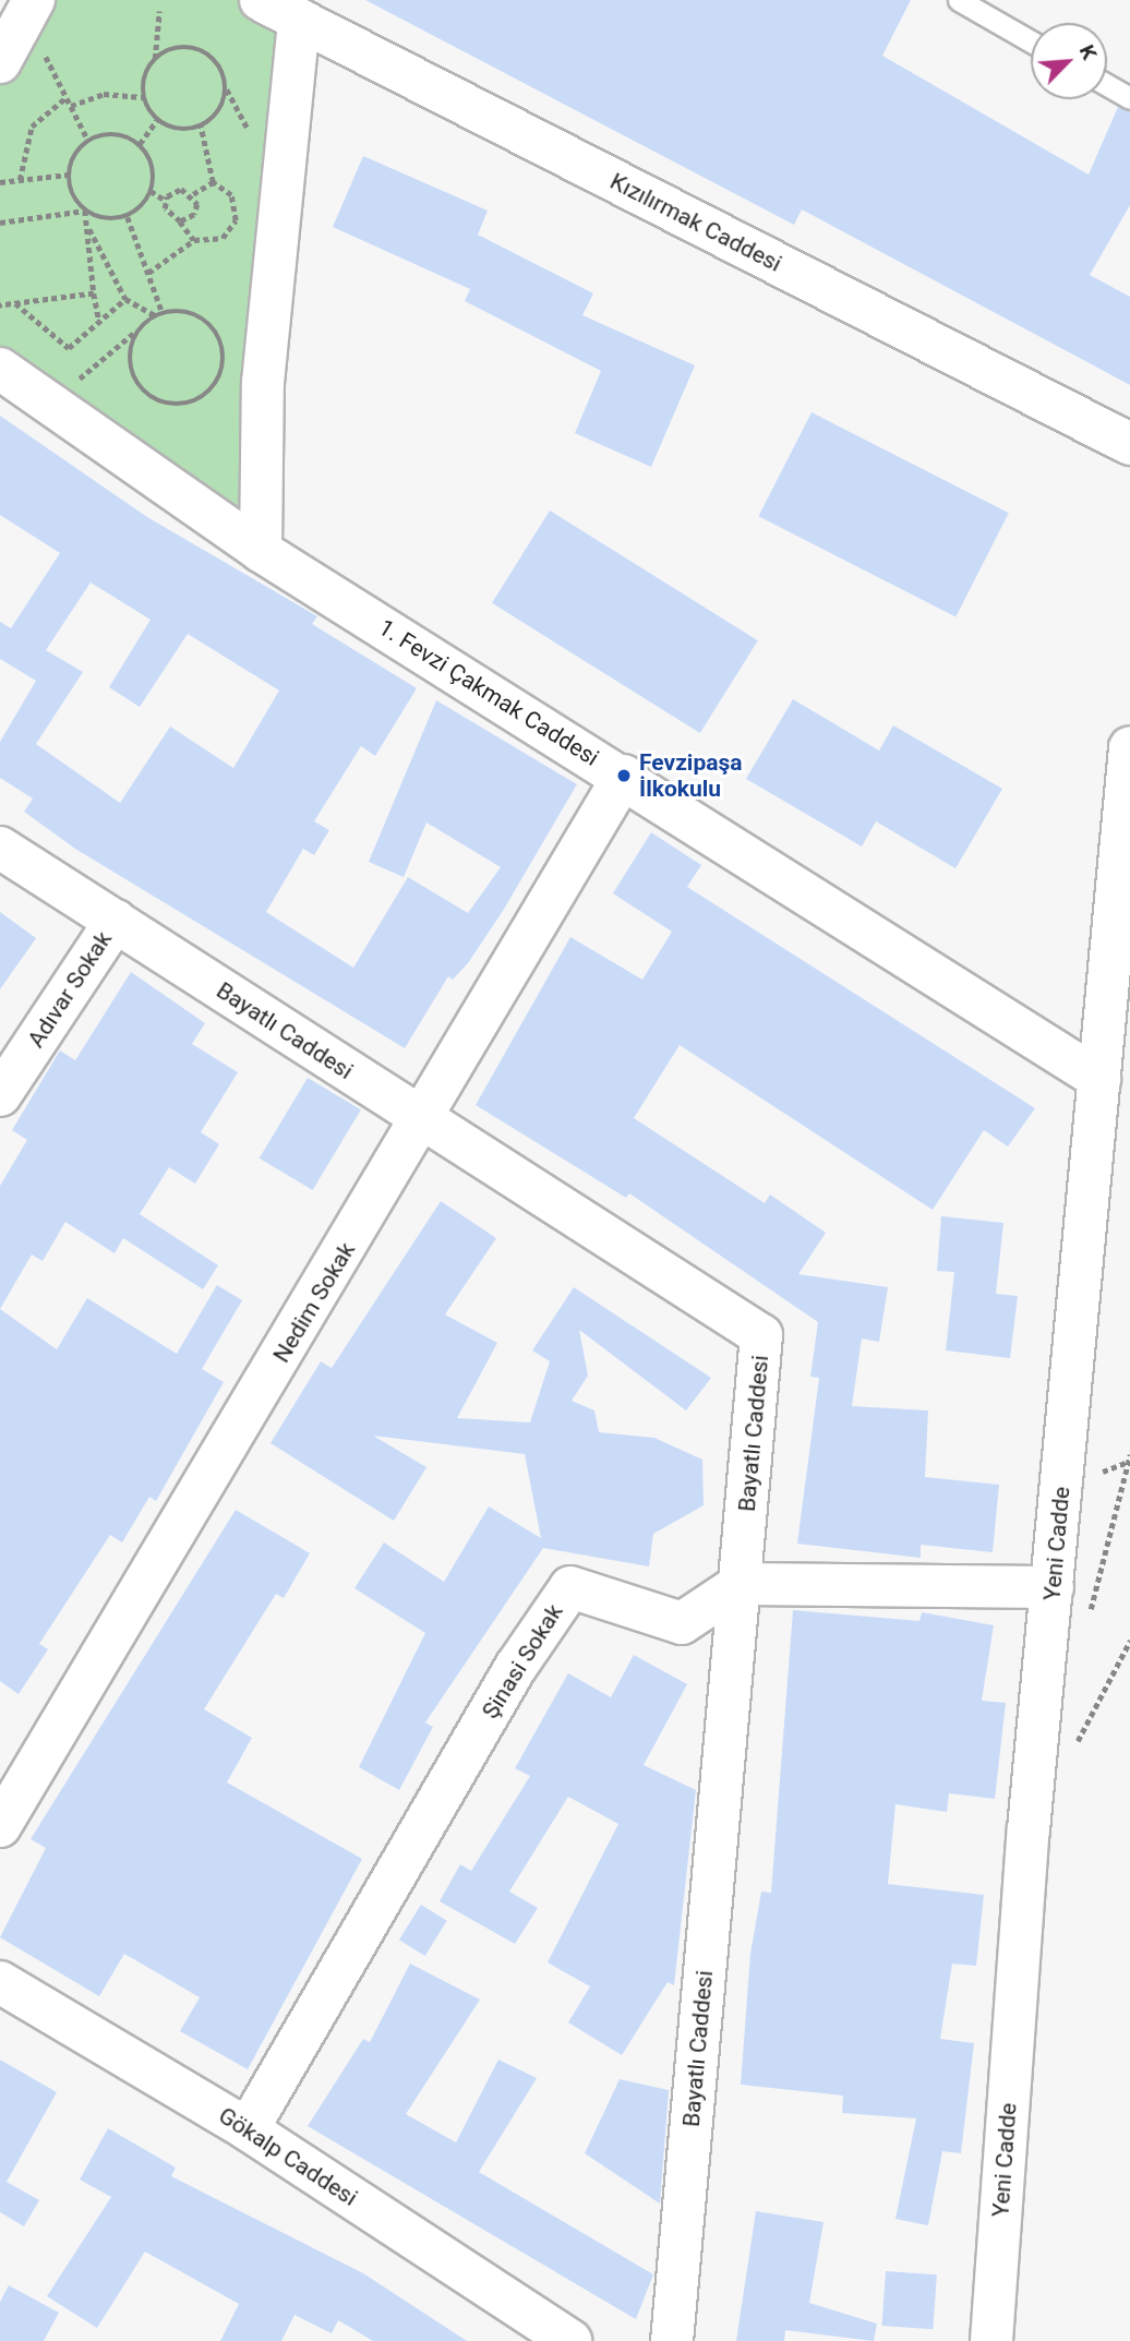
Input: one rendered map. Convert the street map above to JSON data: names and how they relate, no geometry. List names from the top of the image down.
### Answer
{
  "streets": {
    "street": [
      "Kızılırmak Caddesi",
      "1. Fevzi Çakmak Caddesi",
      "Adıvar Sokak",
      "Bayatlı Caddesi",
      "Nedim Sokak",
      "Yeni Cadde",
      "Şinasi Sokak",
      "Gökalp Caddesi"
    ]
  },
  "crossings": [
    ["1. Fevzi Çakmak Caddesi", "Nedim Sokak"],
    ["1. Fevzi Çakmak Caddesi", "Yeni Cadde"],
    ["Adıvar Sokak", "Bayatlı Caddesi"],
    ["Bayatlı Caddesi", "Nedim Sokak"],
    ["Bayatlı Caddesi", "Şinasi Sokak"],
    ["Şinasi Sokak", "Gökalp Caddesi"]
  ],
  "places": ["Fevzipaşa İlkokulu"],
  "north": "top right"
}
